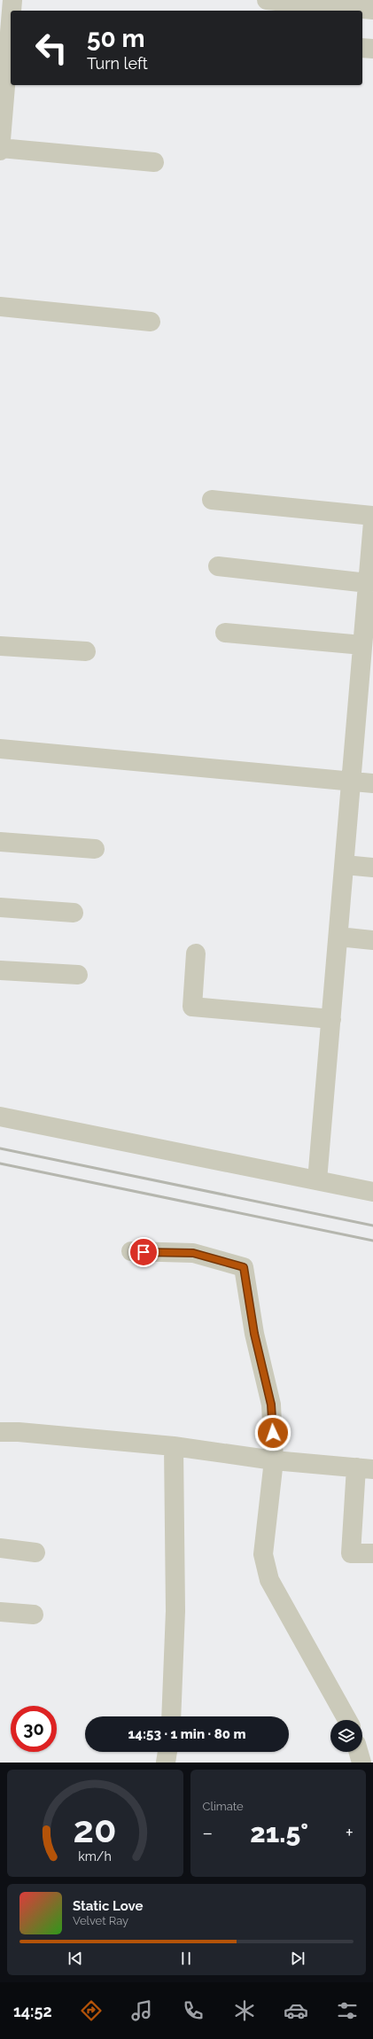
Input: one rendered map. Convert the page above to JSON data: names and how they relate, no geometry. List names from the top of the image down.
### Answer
{
  "page": {
    "turn": ["50 m", "Turn left"],
    "limit": "30",
    "trip": "14:53 · 1 min · 80 m",
    "tile": "Climate",
    "heat": ["−", "21.5°", "+"],
    "song": ["Static Love", "Velvet Ray"],
    "tabs": "14:52",
    "gauge": ["20", "km/h"]
  }
}
